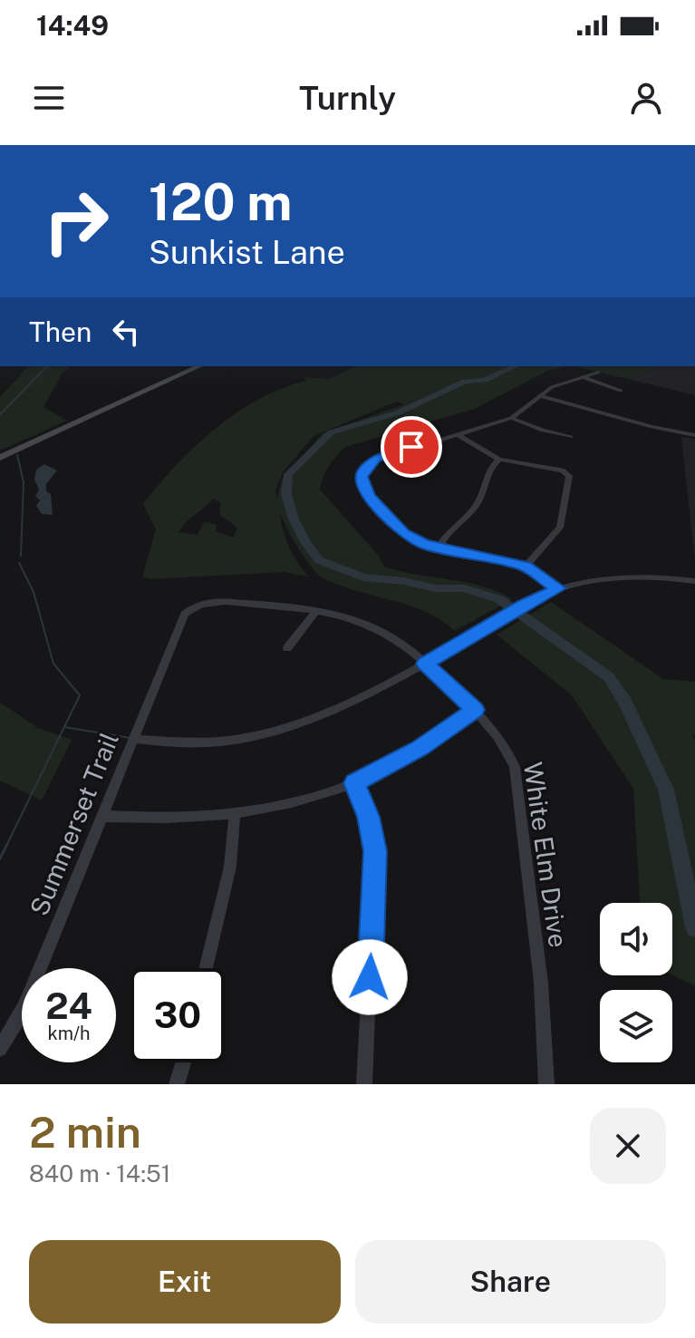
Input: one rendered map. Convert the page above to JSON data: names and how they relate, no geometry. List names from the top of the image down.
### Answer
{
  "streets": {
    "street": ["Summerset Trail", "White Elm Drive"]
  },
  "crossings": [
    ["Summerset Trail", "White Elm Drive"]
  ],
  "page": {
    "status": "14:49",
    "header": "Turnly",
    "turn": ["120 m", "Sunkist Lane"],
    "then": "Then",
    "speed": "24 km/h",
    "limit": "30",
    "heading": ["2 min", "840 m · 14:51"],
    "buttons": ["Exit", "Share"]
  }
}
